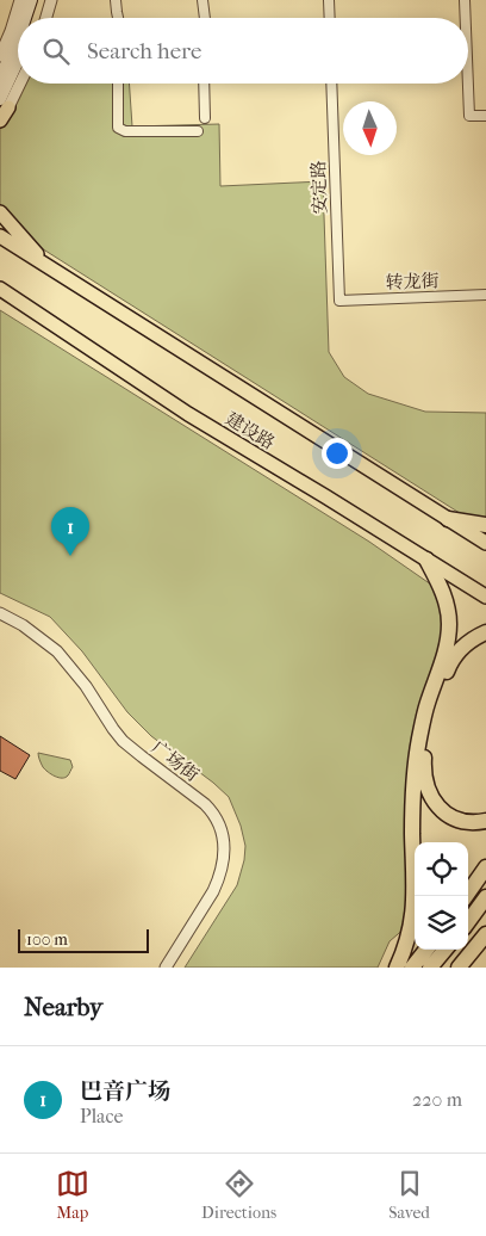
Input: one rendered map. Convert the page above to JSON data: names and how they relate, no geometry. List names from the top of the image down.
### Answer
{
  "streets": {
    "main road": ["建设路"],
    "street": ["安定路", "转龙街", "广场街"]
  },
  "crossings": [
    ["安定路", "转龙街"]
  ],
  "scale_bar": "100 m",
  "north": "bottom",
  "page": {
    "search": "Search here",
    "pins": "1",
    "scale": "100 m",
    "heading": "Nearby",
    "list": [
      {
        "mark": "1",
        "name": "巴音广场",
        "note": "Place",
        "value": "220 m"
      }
    ],
    "nav": ["Map", "Directions", "Saved"]
  }
}
